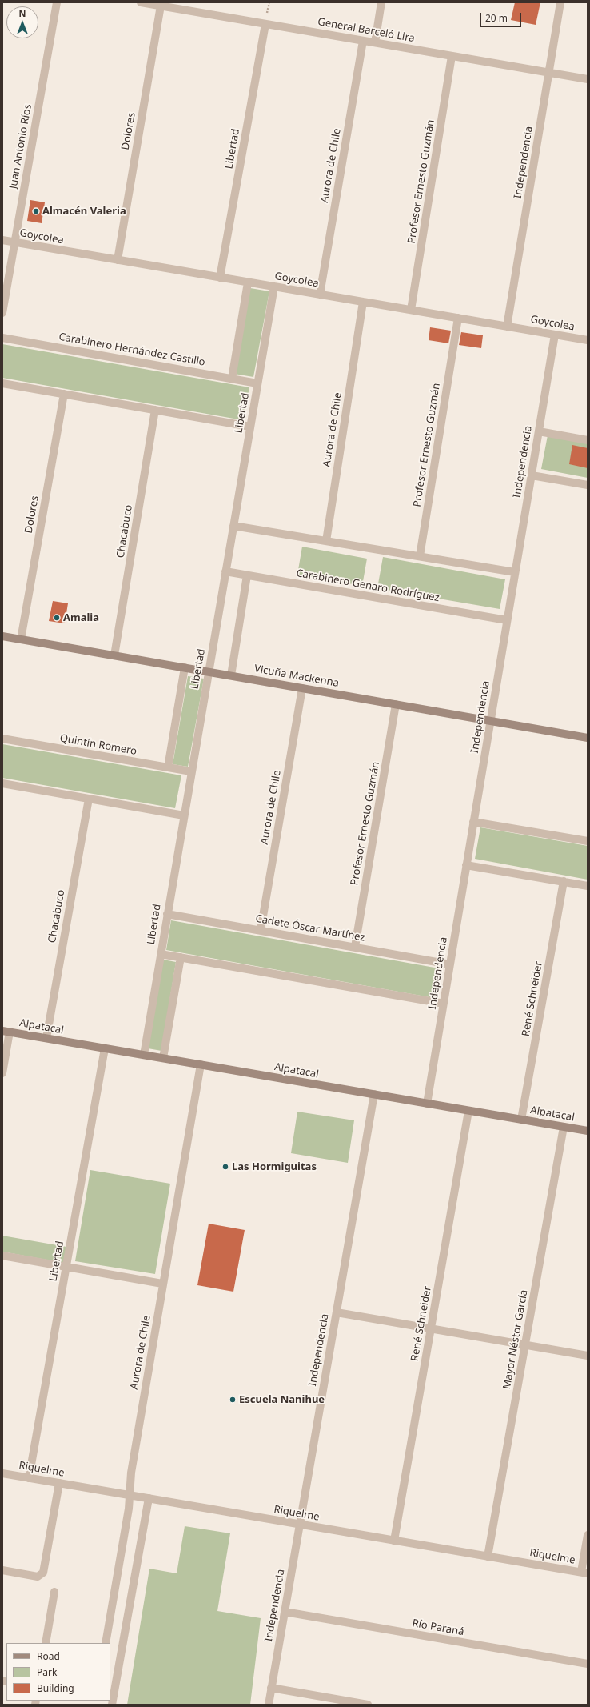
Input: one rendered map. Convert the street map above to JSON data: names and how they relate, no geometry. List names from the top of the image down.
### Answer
{
  "streets": {
    "main road": ["Vicuña Mackenna", "Alpatacal"],
    "street": [
      "General Barceló Lira",
      "Dolores",
      "Juan Antonio Ríos",
      "Libertad",
      "Independencia",
      "Aurora de Chile",
      "Profesor Ernesto Guzmán",
      "Goycolea",
      "Carabinero Hernández Castillo",
      "Chacabuco",
      "Carabinero Genaro Rodríguez",
      "Quintín Romero",
      "Cadete Óscar Martínez",
      "René Schneider",
      "Mayor Néstor García",
      "Riquelme",
      "Río Paraná"
    ]
  },
  "crossings": [
    ["General Barceló Lira", "Dolores"],
    ["General Barceló Lira", "Libertad"],
    ["General Barceló Lira", "Independencia"],
    ["General Barceló Lira", "Aurora de Chile"],
    ["General Barceló Lira", "Profesor Ernesto Guzmán"],
    ["Dolores", "Goycolea"],
    ["Dolores", "Vicuña Mackenna"],
    ["Juan Antonio Ríos", "Goycolea"],
    ["Libertad", "Goycolea"],
    ["Libertad", "Carabinero Hernández Castillo"],
    ["Libertad", "Carabinero Genaro Rodríguez"],
    ["Libertad", "Vicuña Mackenna"],
    ["Libertad", "Quintín Romero"],
    ["Libertad", "Cadete Óscar Martínez"],
    ["Libertad", "Alpatacal"],
    ["Libertad", "Riquelme"],
    ["Independencia", "Goycolea"],
    ["Independencia", "Carabinero Genaro Rodríguez"],
    ["Independencia", "Vicuña Mackenna"],
    ["Independencia", "Cadete Óscar Martínez"],
    ["Independencia", "Alpatacal"],
    ["Independencia", "Riquelme"],
    ["Independencia", "Río Paraná"],
    ["Aurora de Chile", "Goycolea"],
    ["Aurora de Chile", "Vicuña Mackenna"],
    ["Aurora de Chile", "Cadete Óscar Martínez"],
    ["Aurora de Chile", "Alpatacal"],
    ["Aurora de Chile", "Riquelme"],
    ["Profesor Ernesto Guzmán", "Goycolea"],
    ["Profesor Ernesto Guzmán", "Vicuña Mackenna"],
    ["Profesor Ernesto Guzmán", "Cadete Óscar Martínez"],
    ["Chacabuco", "Vicuña Mackenna"],
    ["Chacabuco", "Alpatacal"],
    ["René Schneider", "Alpatacal"],
    ["René Schneider", "Riquelme"],
    ["Alpatacal", "Mayor Néstor García"],
    ["Mayor Néstor García", "Riquelme"]
  ],
  "places": [
    "Almacén Valeria",
    "Amalia",
    "Las Hormiguitas",
    "Escuela Nanihue"
  ],
  "legend": ["Road", "Park", "Building"],
  "scale_bar": "20 m",
  "north": "top"
}
